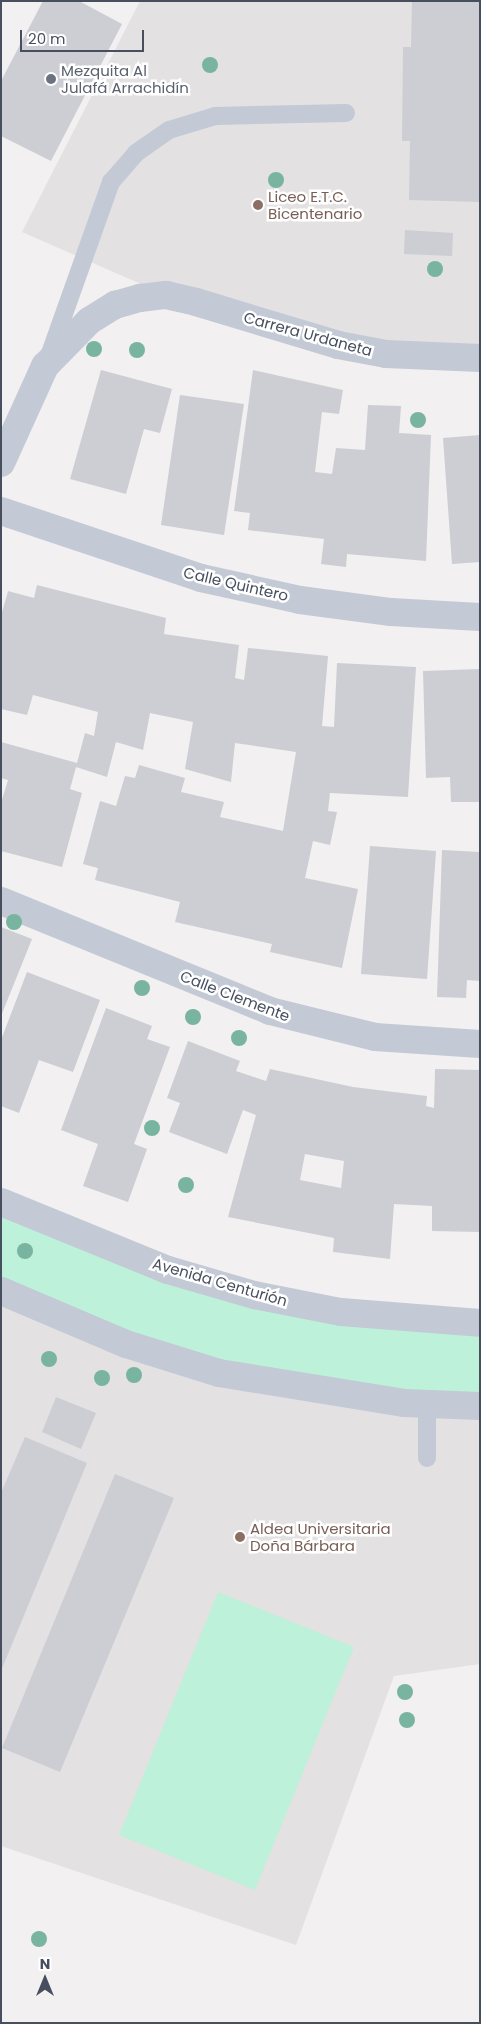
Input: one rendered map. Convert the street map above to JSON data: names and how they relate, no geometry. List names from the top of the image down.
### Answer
{
  "streets": {
    "street": [
      "Carrera Urdaneta",
      "Calle Quintero",
      "Calle Clemente",
      "Avenida Centurión"
    ]
  },
  "places": ["Mezquita Al Julafá Arrachidín", "Liceo E.T.C. Bicentenario", "Aldea Universitaria Doña Bárbara"],
  "scale_bar": "20 m",
  "north": "top"
}
